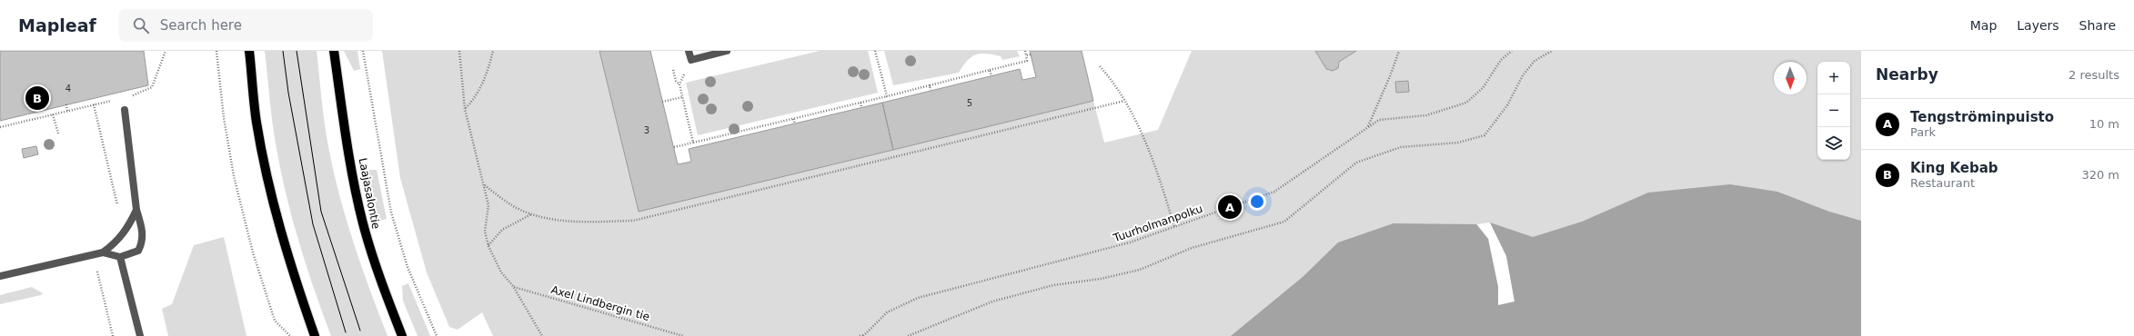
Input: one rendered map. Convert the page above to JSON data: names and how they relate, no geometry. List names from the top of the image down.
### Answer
{
  "streets": {
    "main road": ["Laajasalontie"],
    "path": ["Tuurholmanpolku", "Axel Lindbergin tie"]
  },
  "house_numbers": ["4", "5", "3"],
  "north": "bottom",
  "page": {
    "header": "Mapleaf",
    "search": "Search here",
    "nav": ["Map", "Layers", "Share"],
    "heading": ["Nearby", "2 results"],
    "map_buttons": ["+", "−"],
    "pins": ["B", "A"],
    "list": [
      {
        "mark": "A",
        "name": "Tengströminpuisto",
        "note": "Park",
        "value": "10 m"
      },
      {
        "mark": "B",
        "name": "King Kebab",
        "note": "Restaurant",
        "value": "320 m"
      }
    ]
  }
}
